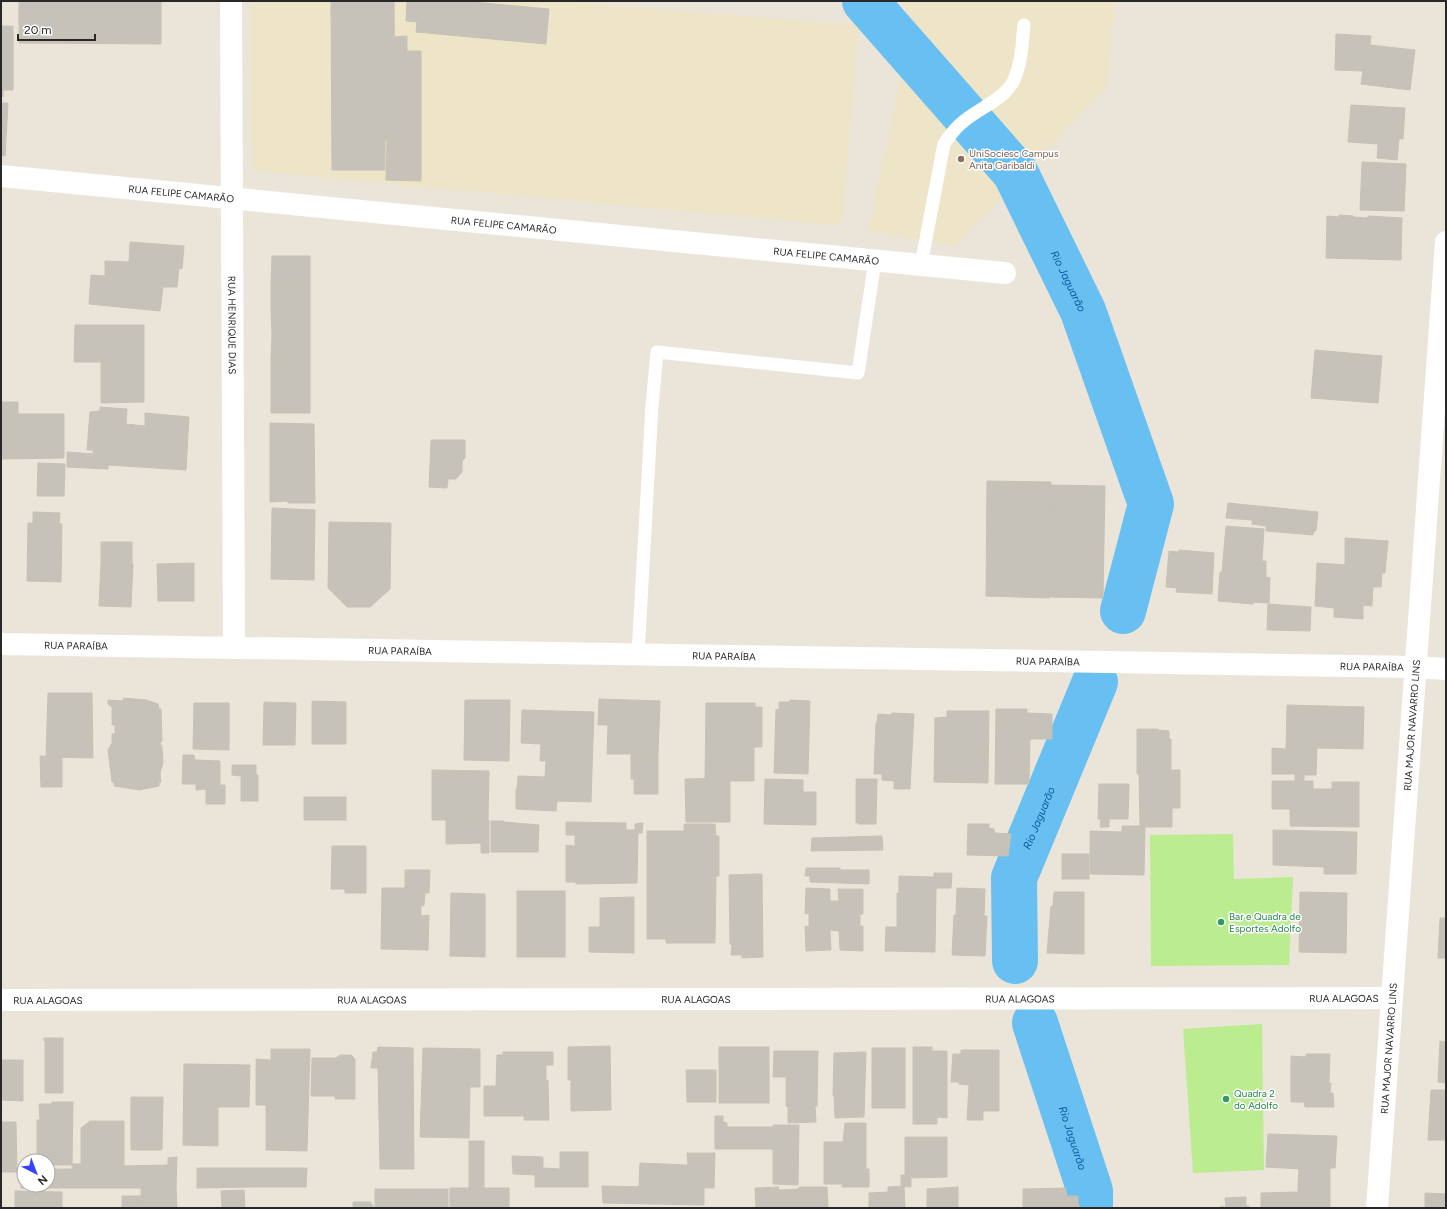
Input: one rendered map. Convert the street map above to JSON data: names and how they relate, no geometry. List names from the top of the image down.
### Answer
{
  "streets": {
    "street": [
      "RUA FELIPE CAMARÃO",
      "RUA HENRIQUE DIAS",
      "RUA PARAÍBA",
      "RUA MAJOR NAVARRO LINS",
      "RUA ALAGOAS"
    ]
  },
  "crossings": [
    ["RUA FELIPE CAMARÃO", "RUA HENRIQUE DIAS"],
    ["RUA HENRIQUE DIAS", "RUA PARAÍBA"],
    ["RUA PARAÍBA", "RUA MAJOR NAVARRO LINS"],
    ["RUA MAJOR NAVARRO LINS", "RUA ALAGOAS"]
  ],
  "water": ["Rio Jaguarão"],
  "places": ["UniSociesc Campus Anita Garibaldi", "Bar e Quadra de Esportes Adolfo", "Quadra 2 do Adolfo"],
  "scale_bar": "20 m",
  "north": "bottom right"
}
